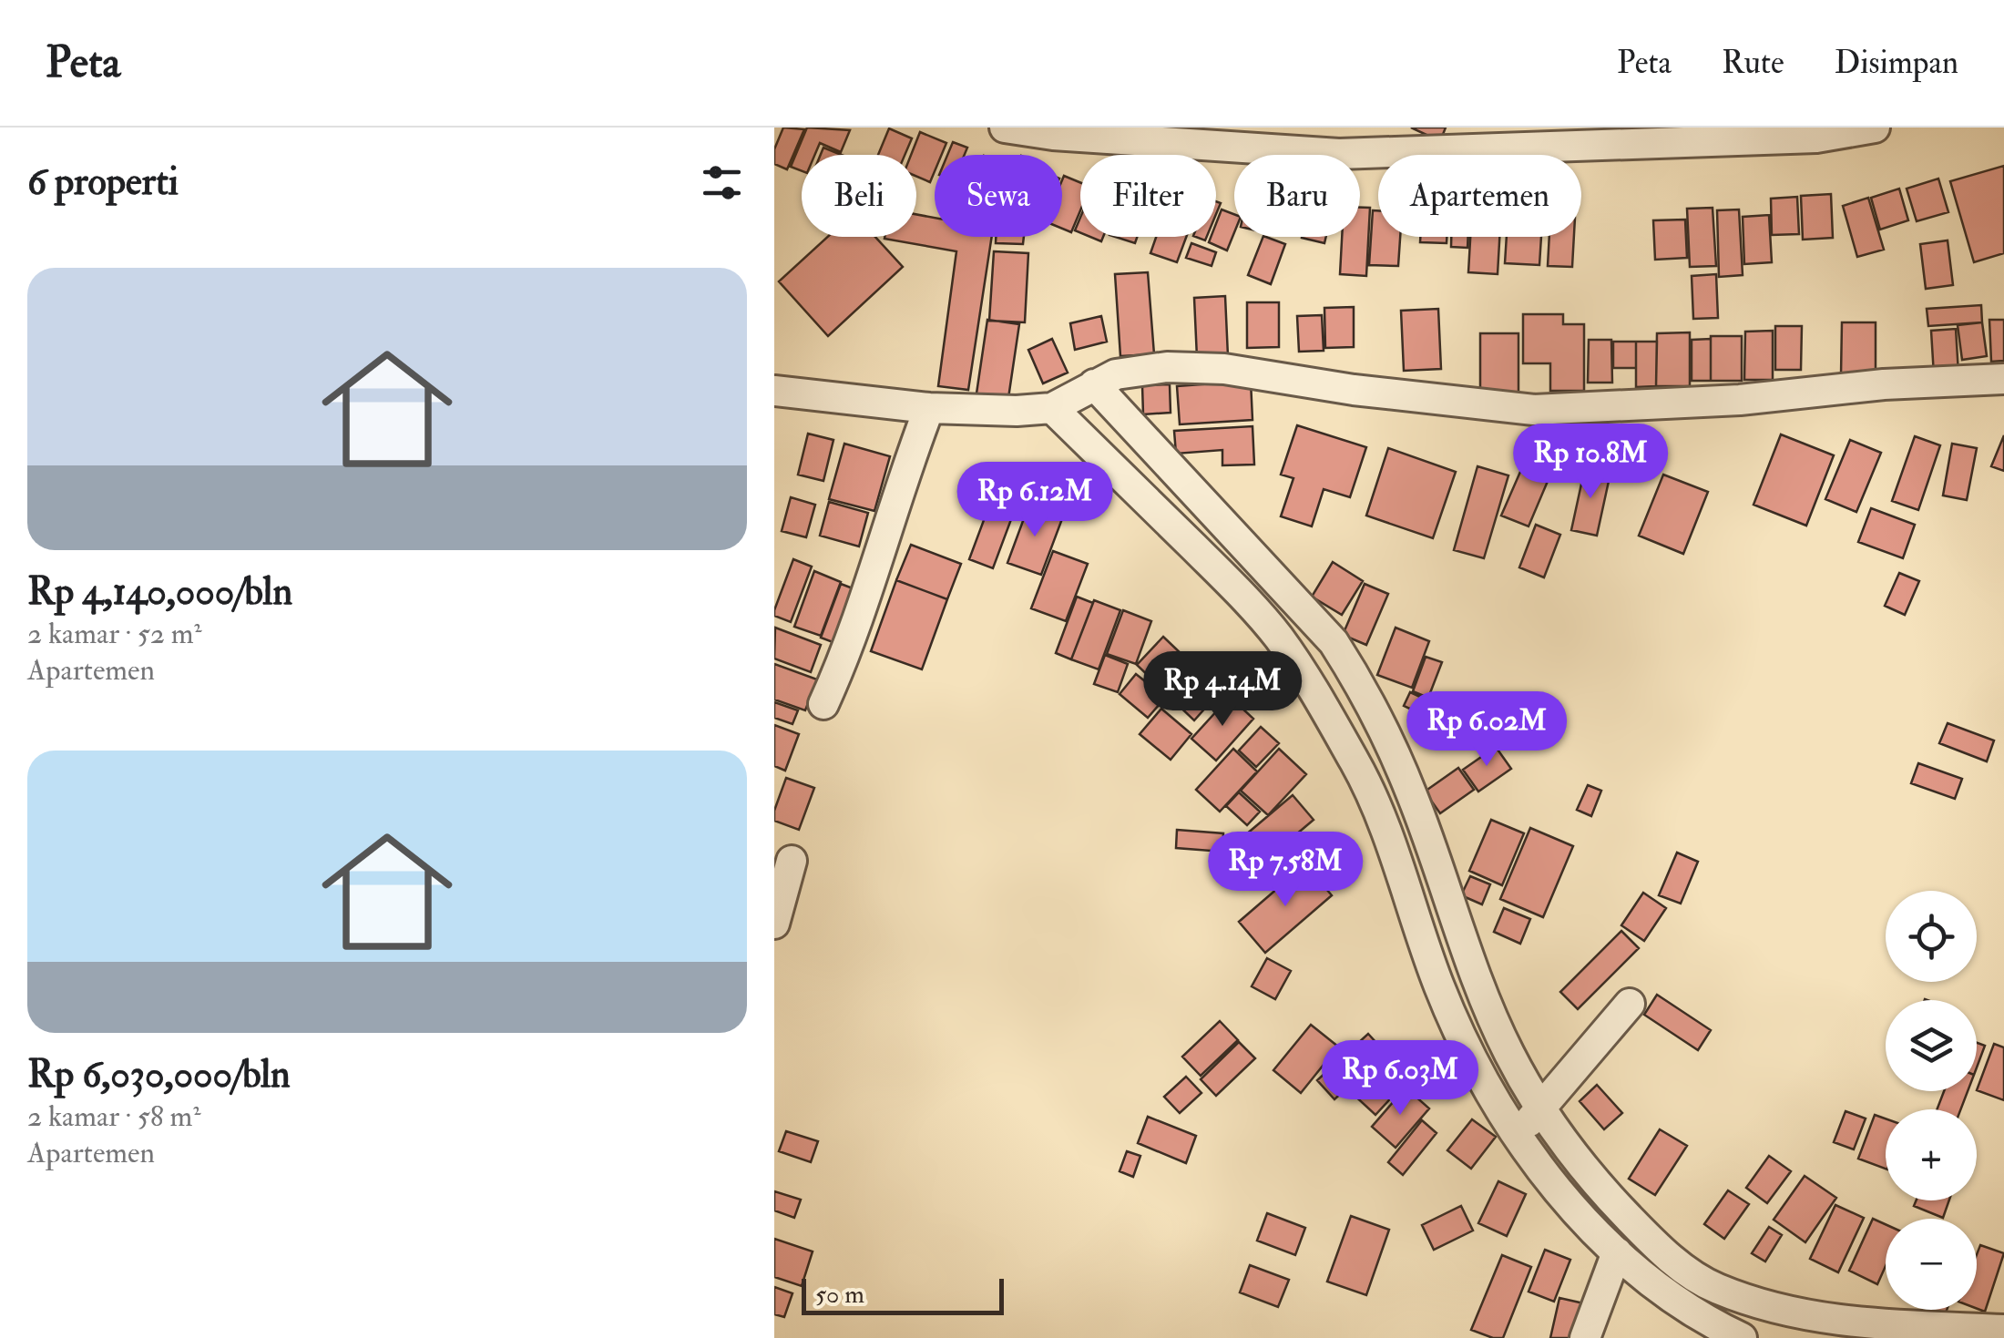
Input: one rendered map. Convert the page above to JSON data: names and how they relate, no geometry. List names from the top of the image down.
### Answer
{
  "scale_bar": "50 m",
  "page": {
    "header": "Peta",
    "nav": ["Peta", "Rute", "Disimpan"],
    "heading": "6 properti",
    "chip": [
      "Beli",
      "Sewa",
      "Filter",
      "Baru",
      "Apartemen"
    ],
    "list": [
      {
        "name": "Rp 4,140,000/bln",
        "note": "2 kamar · 52 m² · Apartemen"
      },
      {
        "name": "Rp 6,030,000/bln",
        "note": "2 kamar · 58 m² · Apartemen"
      }
    ],
    "price": [
      "Rp 10.8M",
      "Rp 6.12M",
      "Rp 4.14M",
      "Rp 6.02M",
      "Rp 7.58M",
      "Rp 6.03M"
    ],
    "map_buttons": ["+", "−"],
    "scale": "50 m"
  }
}
